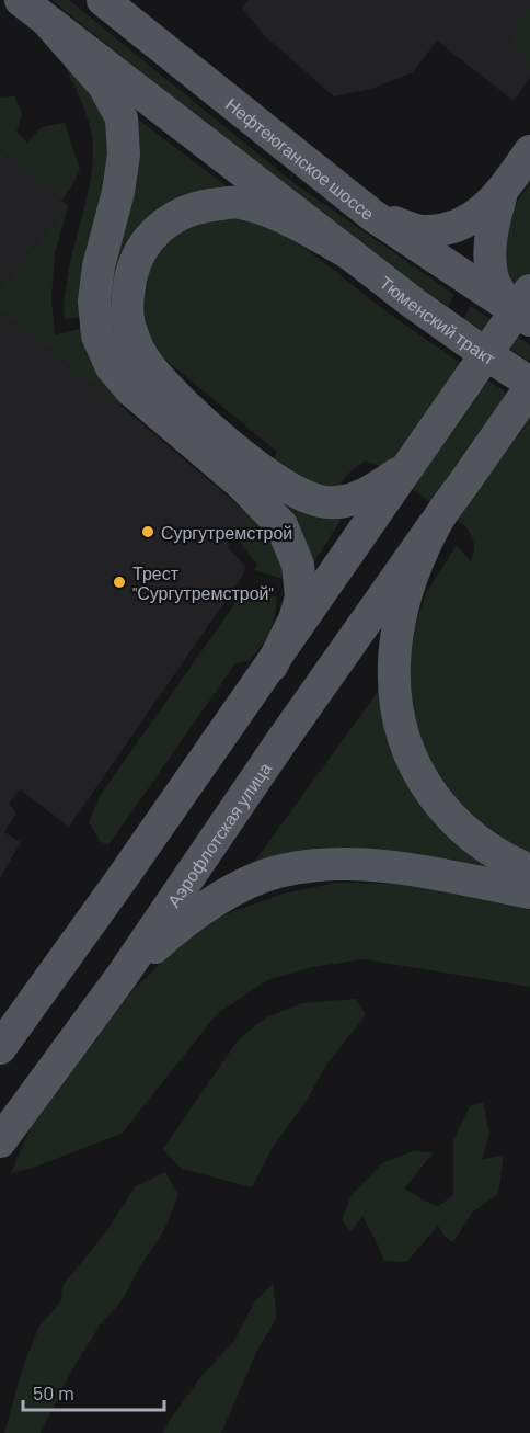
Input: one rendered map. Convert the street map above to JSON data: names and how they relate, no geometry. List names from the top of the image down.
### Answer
{
  "streets": {
    "main road": ["Нефтеюганское шоссе", "Тюменский тракт", "Аэрофлотская улица"]
  },
  "places": ["Сургутремстрой", "Трест \"Сургутремстрой\""],
  "scale_bar": "50 m"
}
